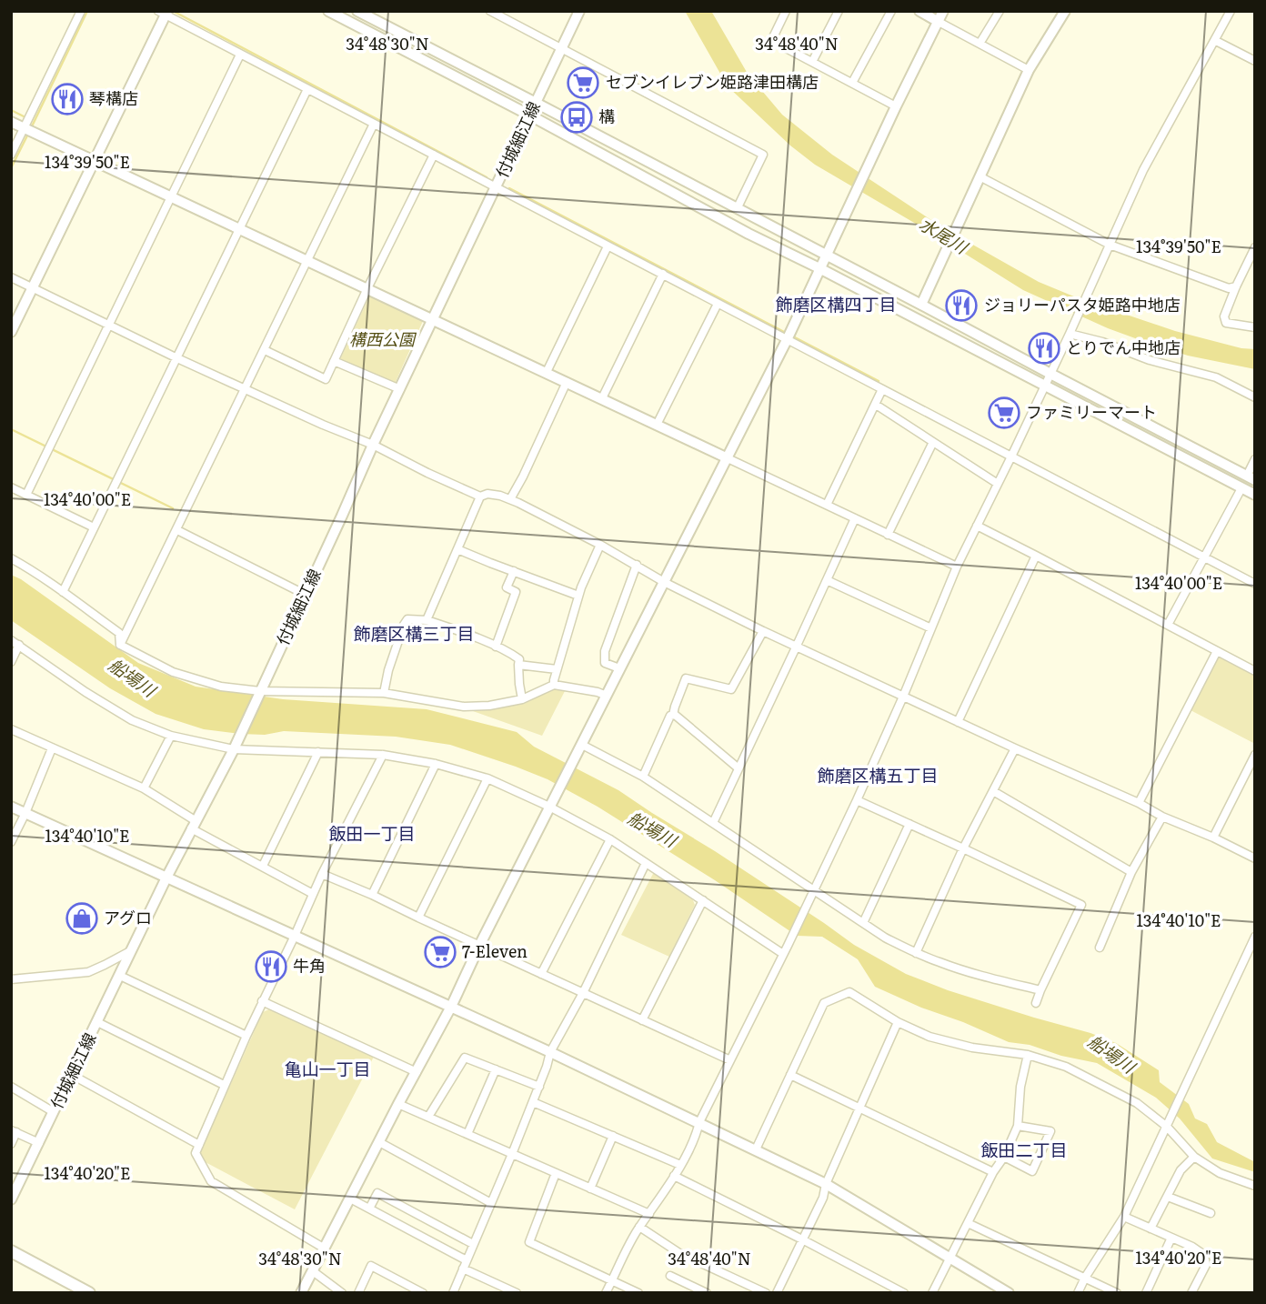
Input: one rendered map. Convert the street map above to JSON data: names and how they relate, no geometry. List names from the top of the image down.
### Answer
{
  "streets": {
    "street": ["付城細江線"]
  },
  "districts": [
    "飾磨区構四丁目",
    "飾磨区構三丁目",
    "飾磨区構五丁目",
    "飯田一丁目",
    "亀山一丁目",
    "飯田二丁目"
  ],
  "water": ["水尾川", "船場川"],
  "parks": ["構西公園"],
  "places": {
    "supermarket": ["セブンイレブン姫路津田構店", "ファミリーマート", "7-Eleven"],
    "restaurant": [
      "琴構店",
      "ジョリーパスタ姫路中地店",
      "とりでん中地店",
      "牛角"
    ],
    "bus stop": ["構"],
    "shop": ["アグロ"]
  },
  "coordinates": [
    "34°48'30\"N",
    "34°48'40\"N",
    "134°39'50\"E",
    "134°40'00\"E",
    "134°40'10\"E",
    "134°40'20\"E"
  ]
}
